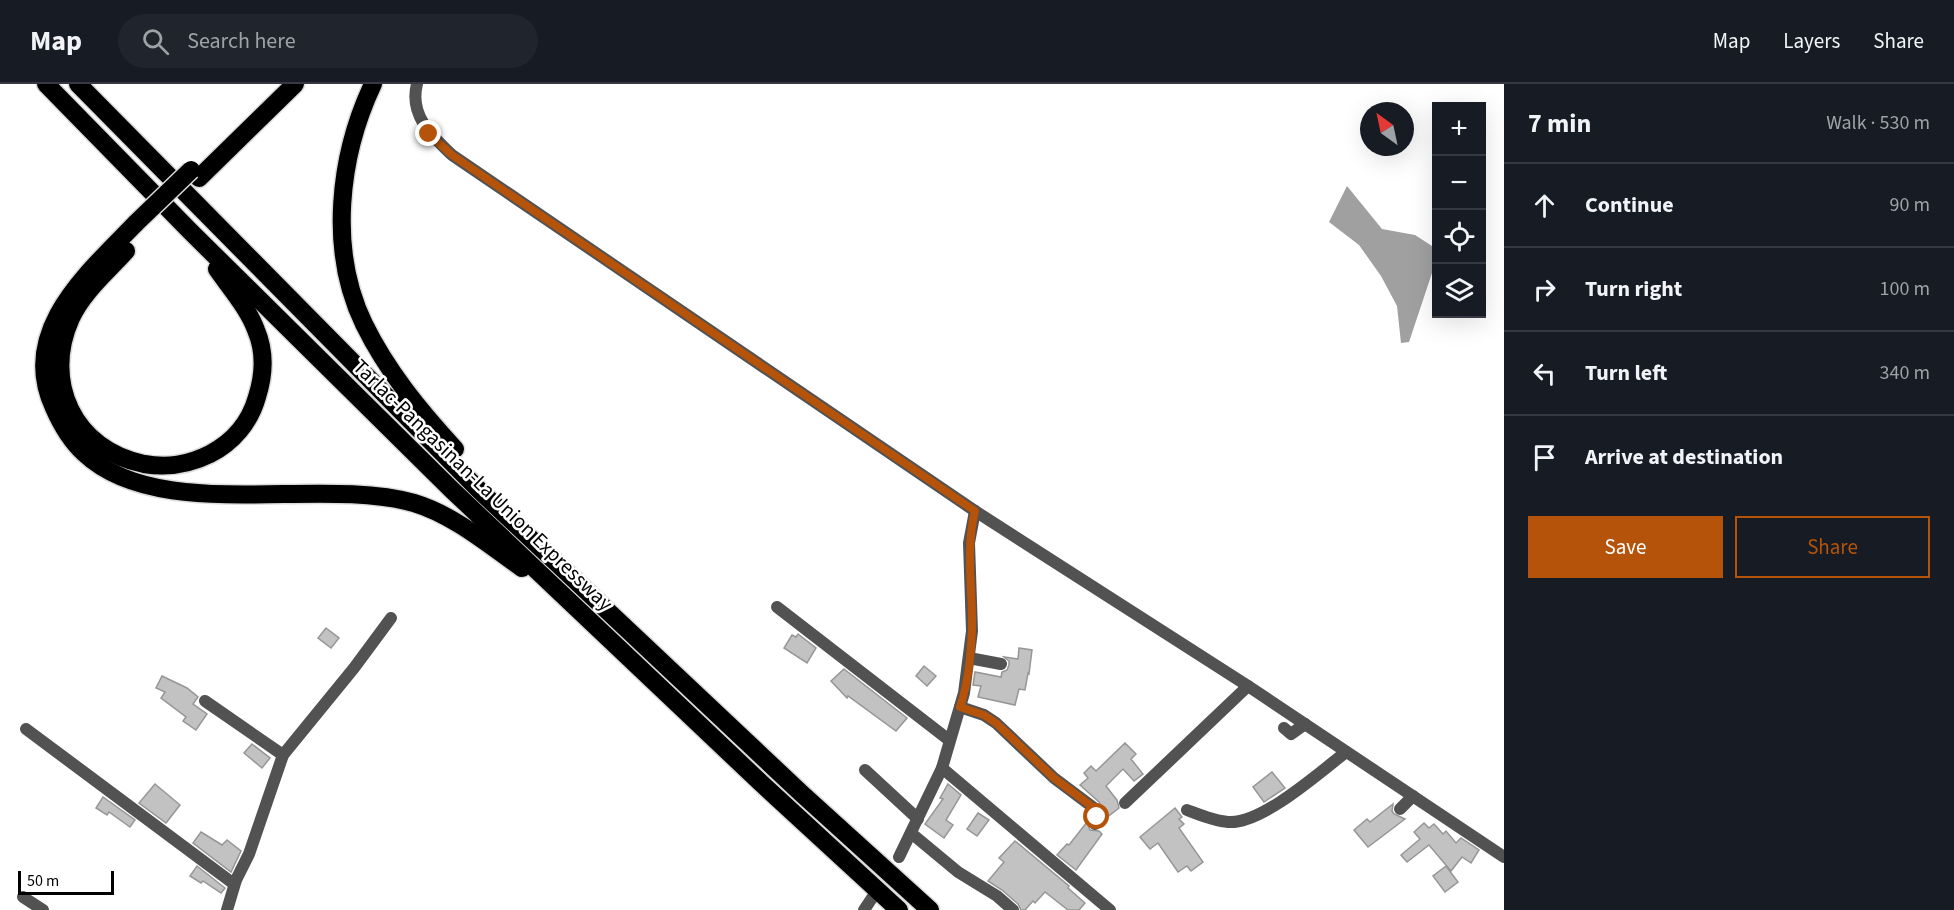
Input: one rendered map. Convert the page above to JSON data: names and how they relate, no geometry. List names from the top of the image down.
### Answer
{
  "streets": {
    "highway": ["Tarlac-Pangasinan-La Union Expressway"]
  },
  "scale_bar": "50 m",
  "north": "top left",
  "page": {
    "header": "Map",
    "search": "Search here",
    "nav": ["Map", "Layers", "Share"],
    "heading": ["7 min", "Walk · 530 m"],
    "map_buttons": ["+", "−"],
    "list": [
      ["Continue", "90 m"],
      ["Turn right", "100 m"],
      ["Turn left", "340 m"],
      "Arrive at destination"
    ],
    "buttons": ["Save", "Share"],
    "scale": "50 m"
  }
}
